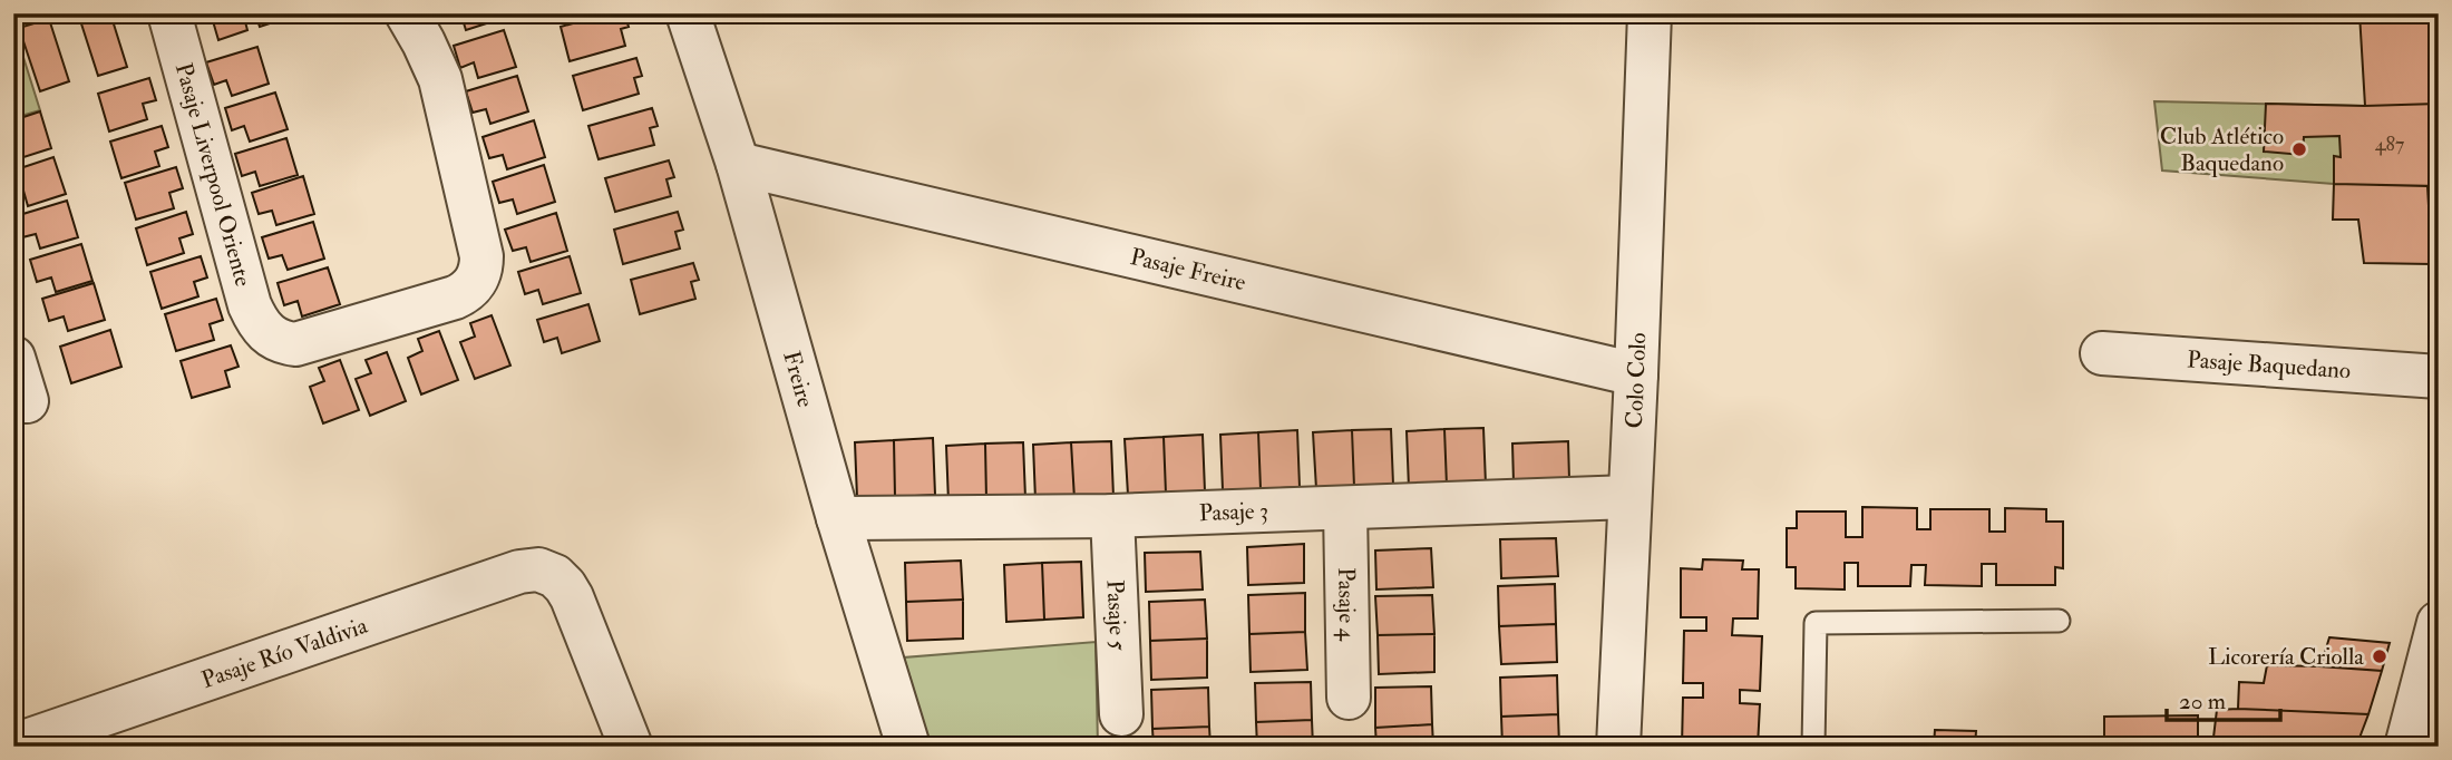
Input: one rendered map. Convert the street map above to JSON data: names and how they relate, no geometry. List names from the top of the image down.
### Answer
{
  "streets": {
    "street": [
      "Pasaje Liverpool Oriente",
      "Pasaje Freire",
      "Pasaje Baquedano",
      "Freire",
      "Colo Colo",
      "Pasaje 3",
      "Pasaje 4",
      "Pasaje 5",
      "Pasaje Río Valdivia"
    ]
  },
  "crossings": [
    ["Pasaje Freire", "Freire"],
    ["Pasaje Freire", "Colo Colo"],
    ["Freire", "Pasaje 3"],
    ["Colo Colo", "Pasaje 3"],
    ["Pasaje 3", "Pasaje 4"],
    ["Pasaje 3", "Pasaje 5"]
  ],
  "places": ["Club Atlético Baquedano", "Licorería Criolla"],
  "house_numbers": ["487"],
  "scale_bar": "20 m"
}
